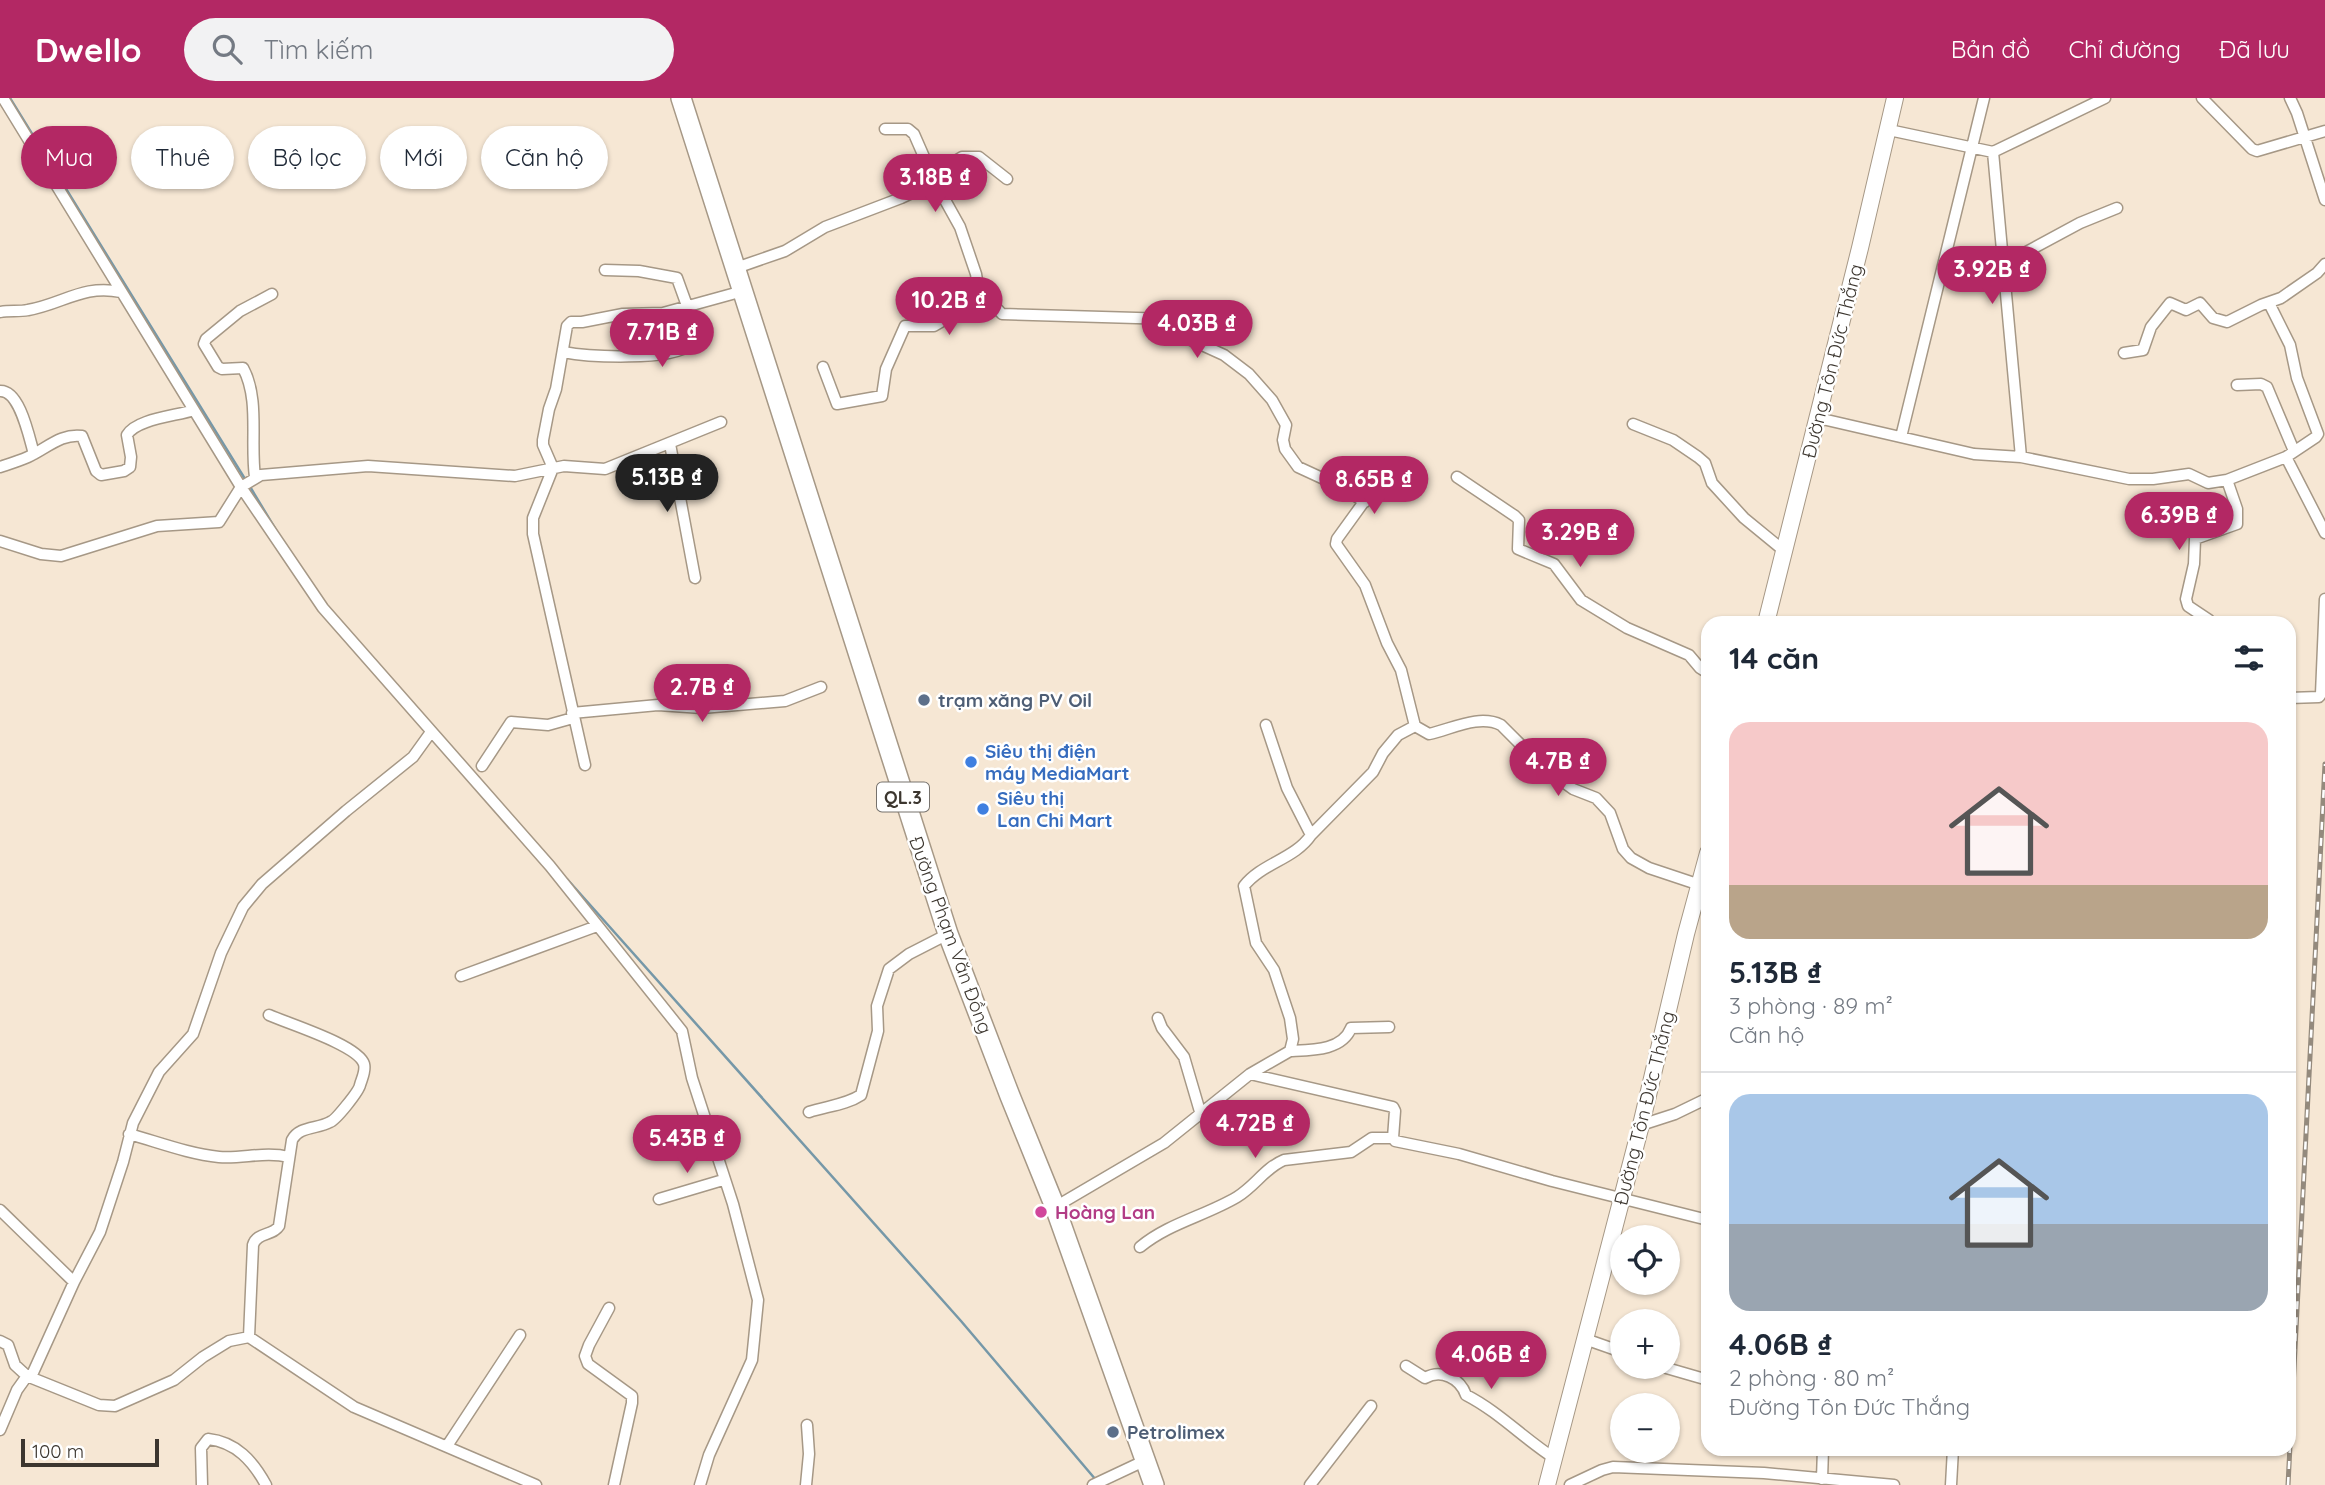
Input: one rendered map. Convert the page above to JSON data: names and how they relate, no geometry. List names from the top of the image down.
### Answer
{
  "streets": {
    "highway": ["QL.3", "Đường Phạm Văn Đồng"],
    "main road": ["Đường Tôn Đức Thắng"]
  },
  "places": [
    "trạm xăng PV Oil",
    "Siêu thị điện máy MediaMart",
    "Siêu thị Lan Chi Mart",
    "Hoàng Lan",
    "Petrolimex"
  ],
  "scale_bar": "100 m",
  "page": {
    "header": "Dwello",
    "search": "Tìm kiếm",
    "nav": ["Bản đồ", "Chỉ đường", "Đã lưu"],
    "chip": [
      "Mua",
      "Thuê",
      "Bộ lọc",
      "Mới",
      "Căn hộ"
    ],
    "price": [
      "3.18B ₫",
      "3.92B ₫",
      "10.2B ₫",
      "4.03B ₫",
      "7.71B ₫",
      "5.13B ₫",
      "8.65B ₫",
      "6.39B ₫",
      "3.29B ₫",
      "2.7B ₫",
      "4.7B ₫",
      "4.72B ₫",
      "5.43B ₫",
      "4.06B ₫"
    ],
    "heading": "14 căn",
    "list": [
      {
        "name": "5.13B ₫",
        "note": "3 phòng · 89 m² · Căn hộ"
      },
      {
        "name": "4.06B ₫",
        "note": "2 phòng · 80 m² · Đường Tôn Đức Thắng"
      }
    ],
    "map_buttons": ["+", "−"],
    "scale": "100 m"
  }
}
